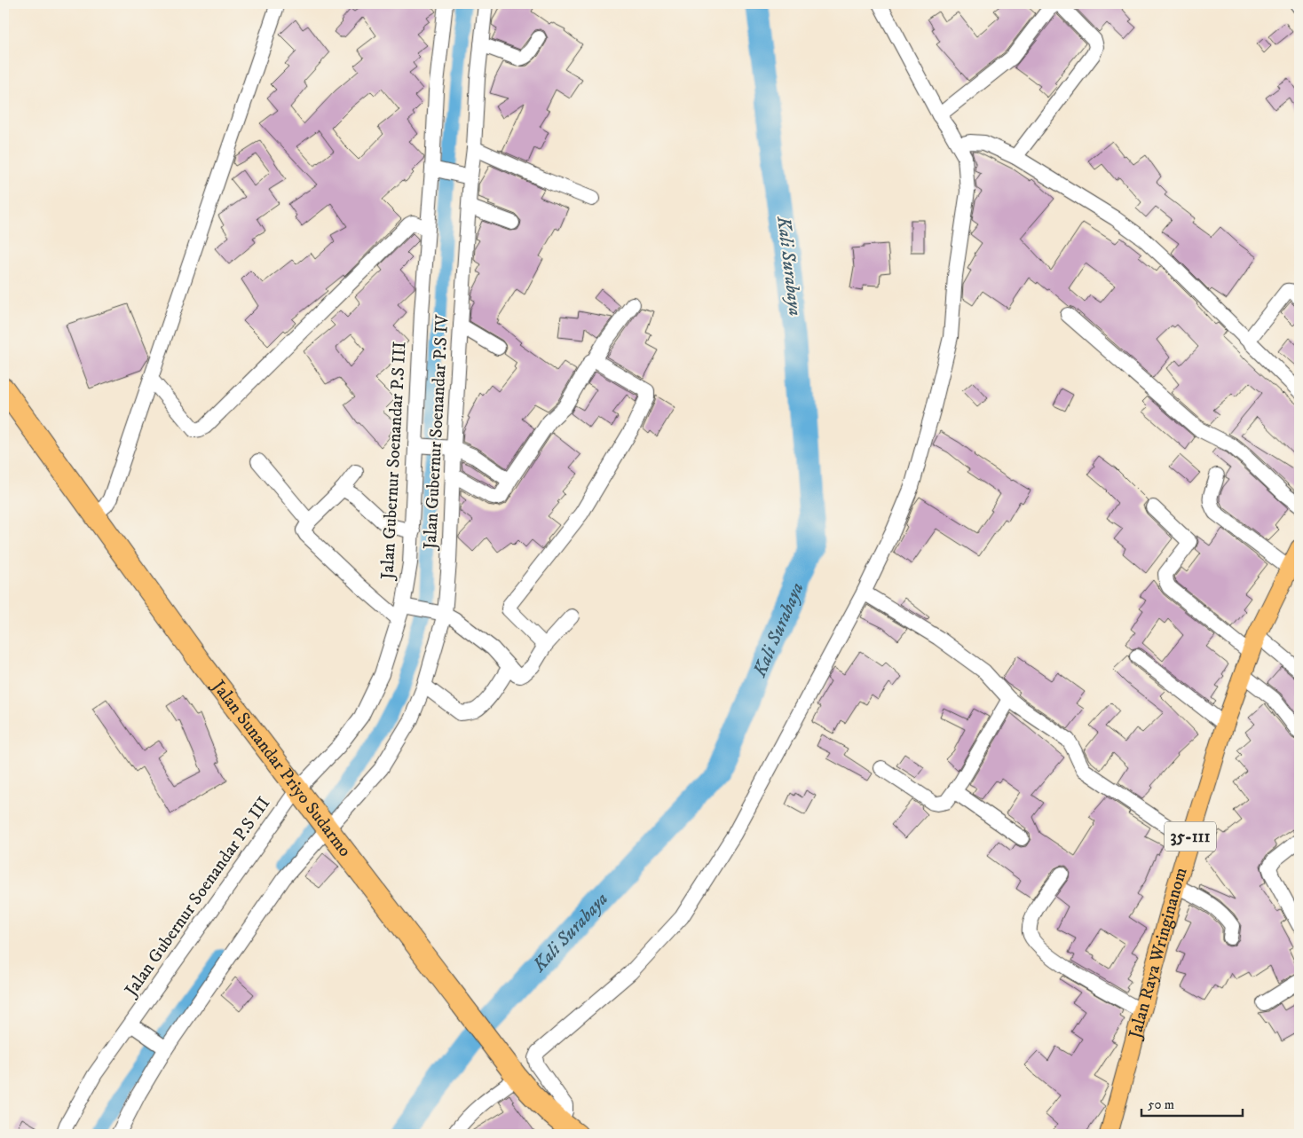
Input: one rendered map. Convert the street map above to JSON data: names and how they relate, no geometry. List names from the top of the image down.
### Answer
{
  "streets": {
    "highway": ["Jalan Sunandar Priyo Sudarmo"],
    "main road": ["35-111", "Jalan Raya Wringinanom"],
    "street": ["Jalan Gubernur Soenandar P.S IV", "Jalan Gubernur Soenandar P.S III"]
  },
  "crossings": [
    ["Jalan Gubernur Soenandar P.S IV", "Jalan Sunandar Priyo Sudarmo"],
    ["Jalan Gubernur Soenandar P.S III", "Jalan Sunandar Priyo Sudarmo"]
  ],
  "water": ["Kali Surabaya"],
  "scale_bar": "50 m"
}
